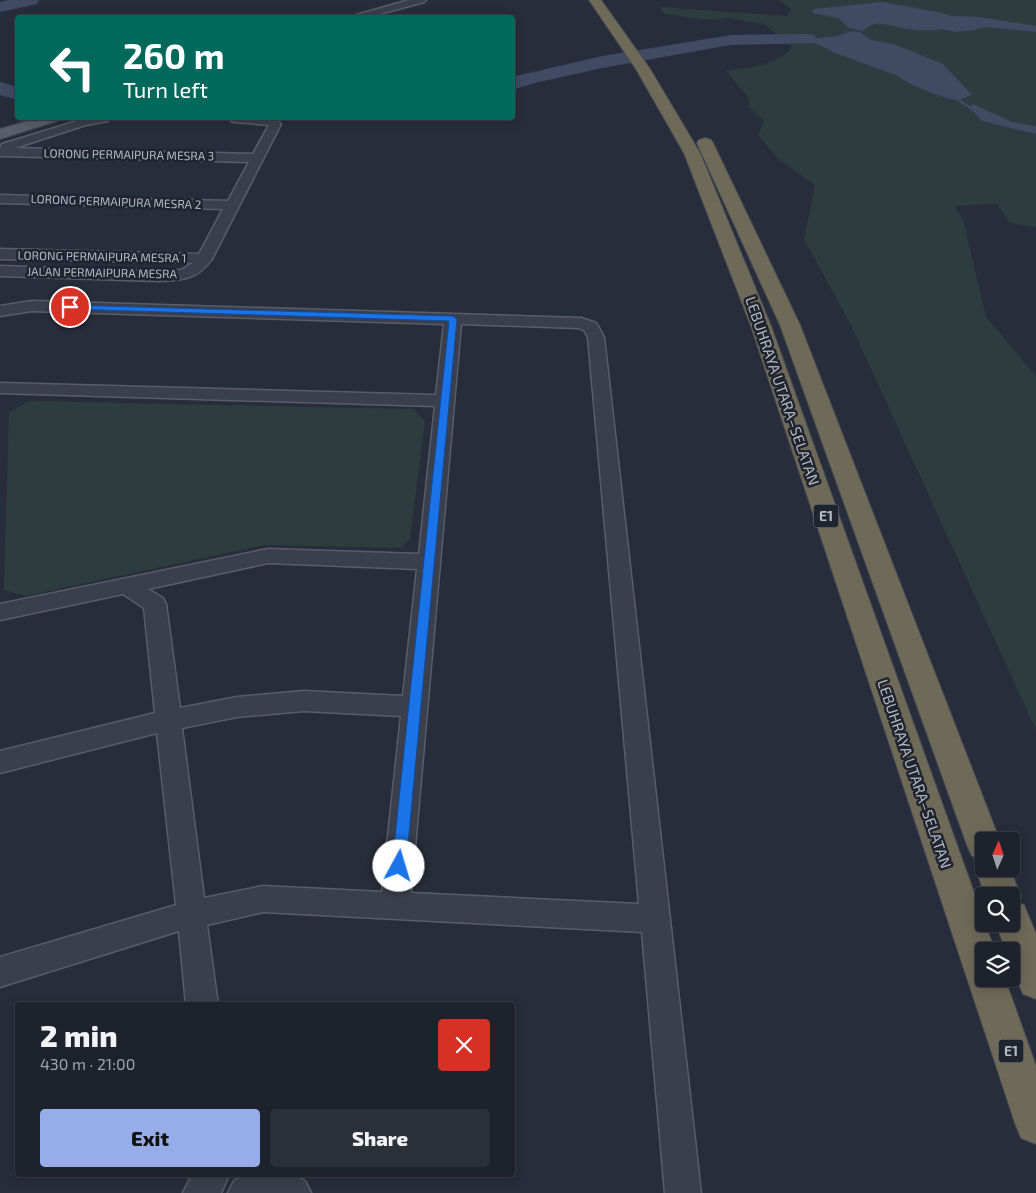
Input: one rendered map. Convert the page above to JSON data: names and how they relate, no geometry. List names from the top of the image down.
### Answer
{
  "streets": {
    "highway": ["LEBUHRAYA UTARA–SELATAN", "E1"],
    "street": [
      "LORONG PERMAIPURA MESRA 3",
      "LORONG PERMAIPURA MESRA 2",
      "LORONG PERMAIPURA MESRA 1",
      "JALAN PERMAIPURA MESRA"
    ]
  },
  "crossings": [
    ["LORONG PERMAIPURA MESRA 3", "JALAN PERMAIPURA MESRA"],
    ["LORONG PERMAIPURA MESRA 2", "JALAN PERMAIPURA MESRA"],
    ["LORONG PERMAIPURA MESRA 1", "JALAN PERMAIPURA MESRA"]
  ],
  "north": "top",
  "page": {
    "turn": ["260 m", "Turn left"],
    "heading": ["2 min", "430 m · 21:00"],
    "buttons": ["Exit", "Share"]
  }
}
